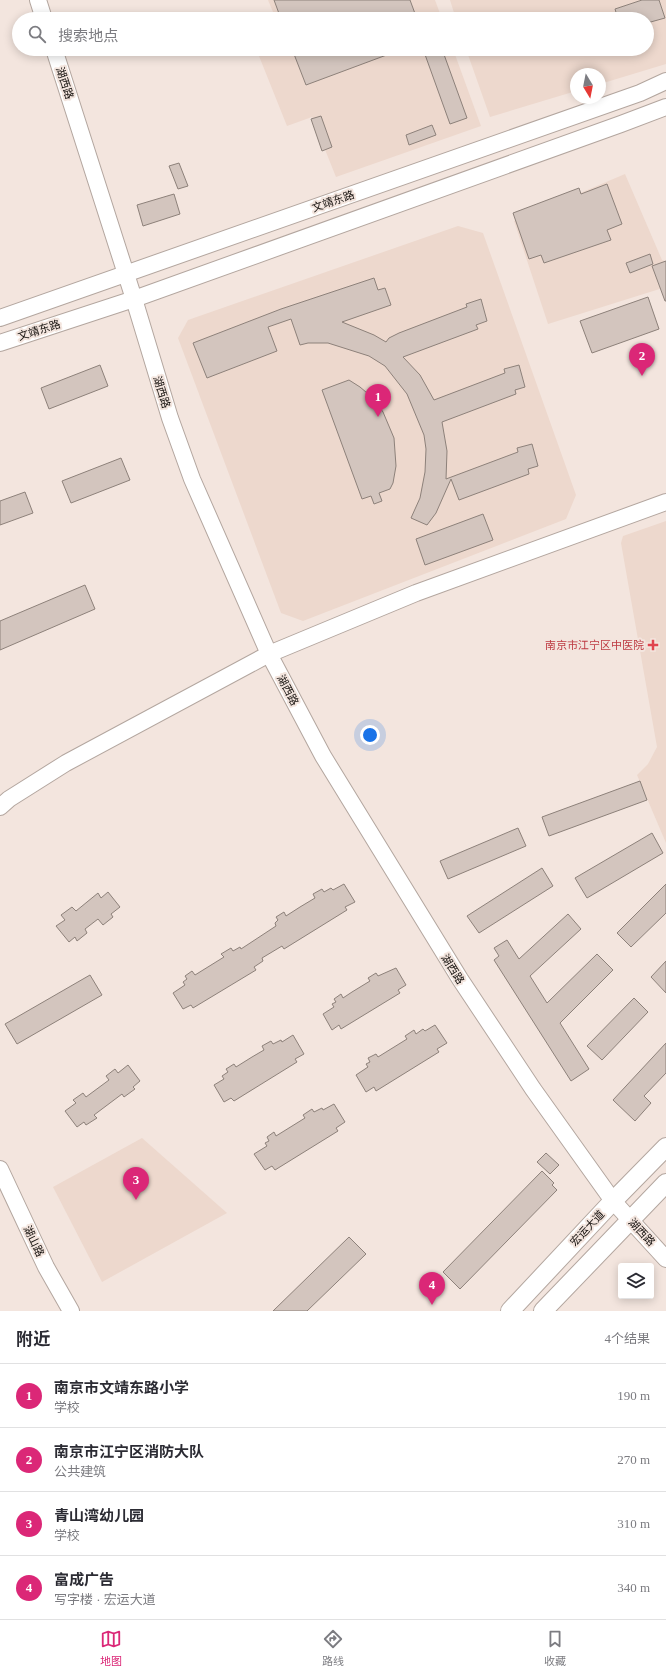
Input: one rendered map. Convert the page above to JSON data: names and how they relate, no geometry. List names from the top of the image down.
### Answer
{
  "streets": {
    "main road": [
      "湖西路",
      "文靖东路",
      "宏运大道",
      "湖山路"
    ]
  },
  "crossings": [
    ["湖西路", "文靖东路"],
    ["湖西路", "宏运大道"]
  ],
  "places": {
    "health": ["南京市江宁区中医院"]
  },
  "north": "bottom",
  "page": {
    "search": "搜索地点",
    "pins": [
      "2",
      "1",
      "3",
      "4"
    ],
    "heading": ["附近", "4个结果"],
    "list": [
      {
        "mark": "1",
        "name": "南京市文靖东路小学",
        "note": "学校",
        "value": "190 m"
      },
      {
        "mark": "2",
        "name": "南京市江宁区消防大队",
        "note": "公共建筑",
        "value": "270 m"
      },
      {
        "mark": "3",
        "name": "青山湾幼儿园",
        "note": "学校",
        "value": "310 m"
      },
      {
        "mark": "4",
        "name": "富成广告",
        "note": "写字楼 · 宏运大道",
        "value": "340 m"
      }
    ],
    "nav": ["地图", "路线", "收藏"]
  }
}
